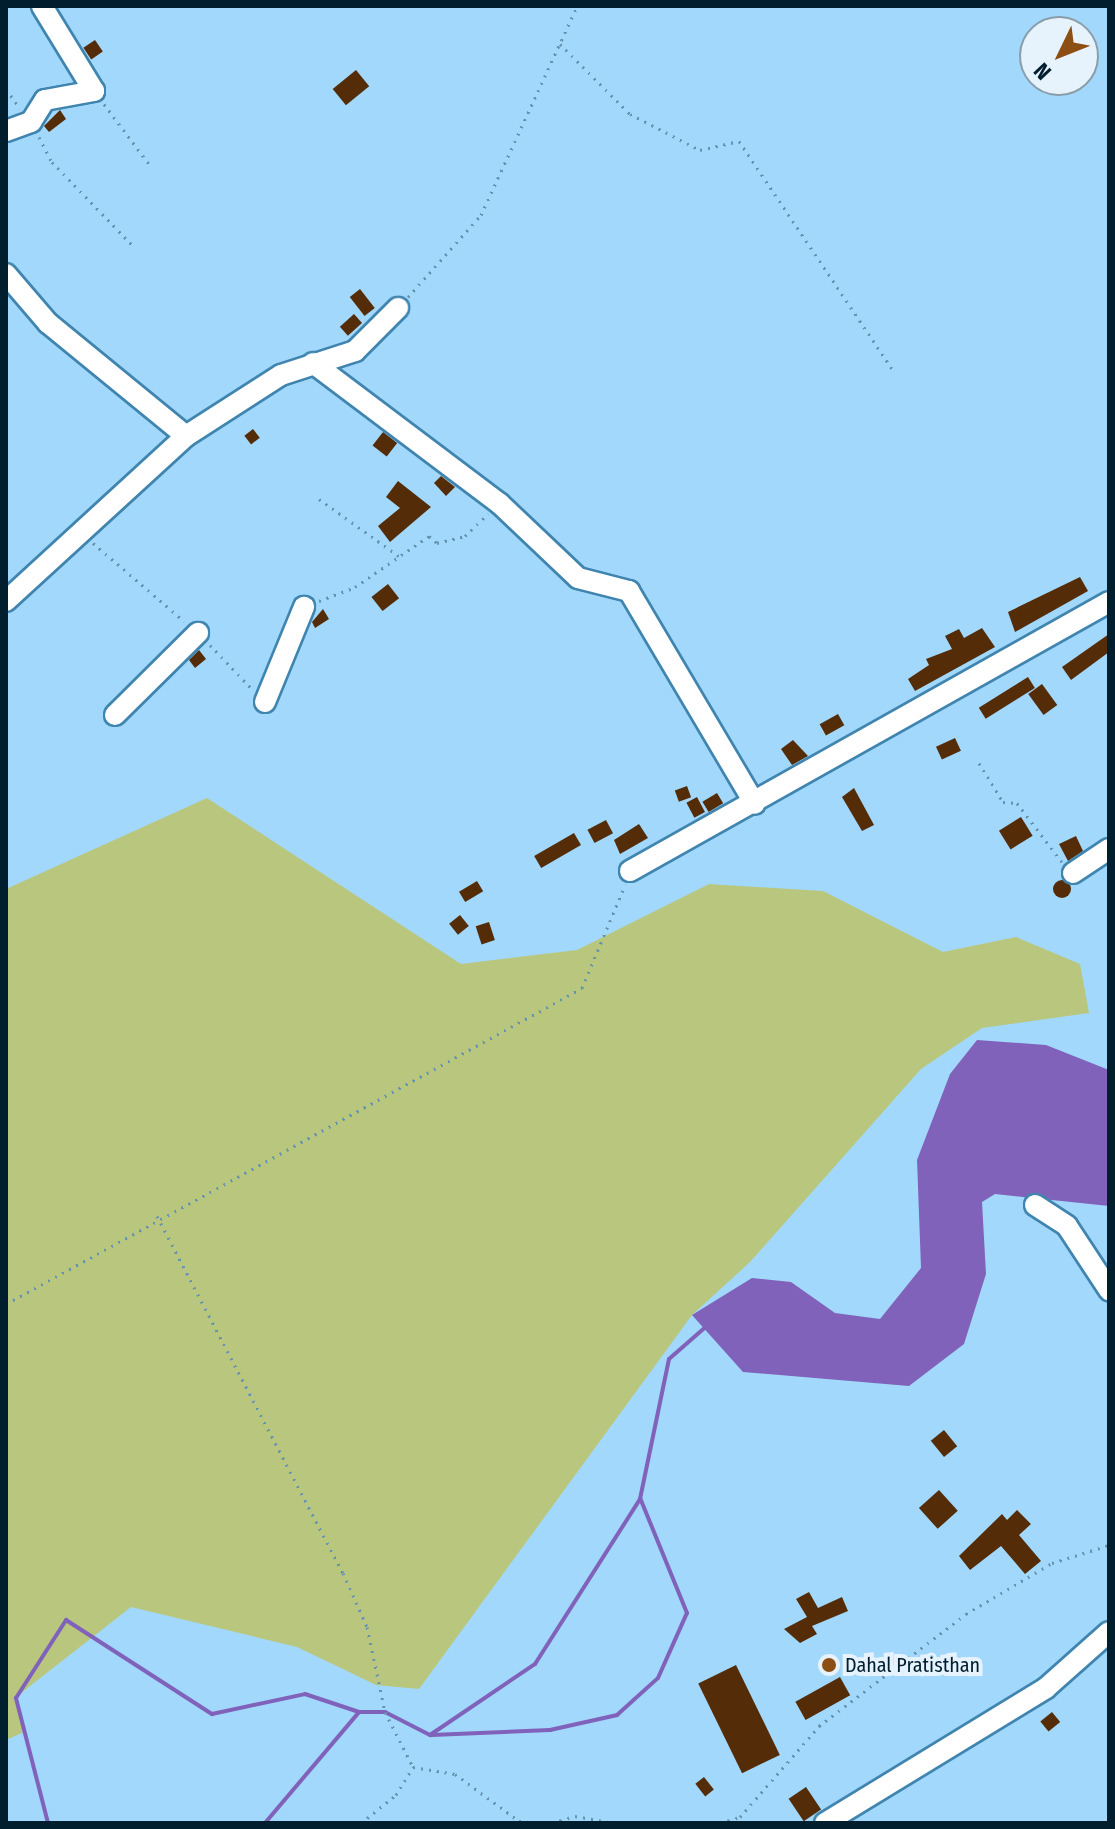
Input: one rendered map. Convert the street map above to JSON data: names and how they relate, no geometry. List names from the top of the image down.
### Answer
{
  "places": ["Dahal Pratisthan"],
  "north": "bottom left"
}
